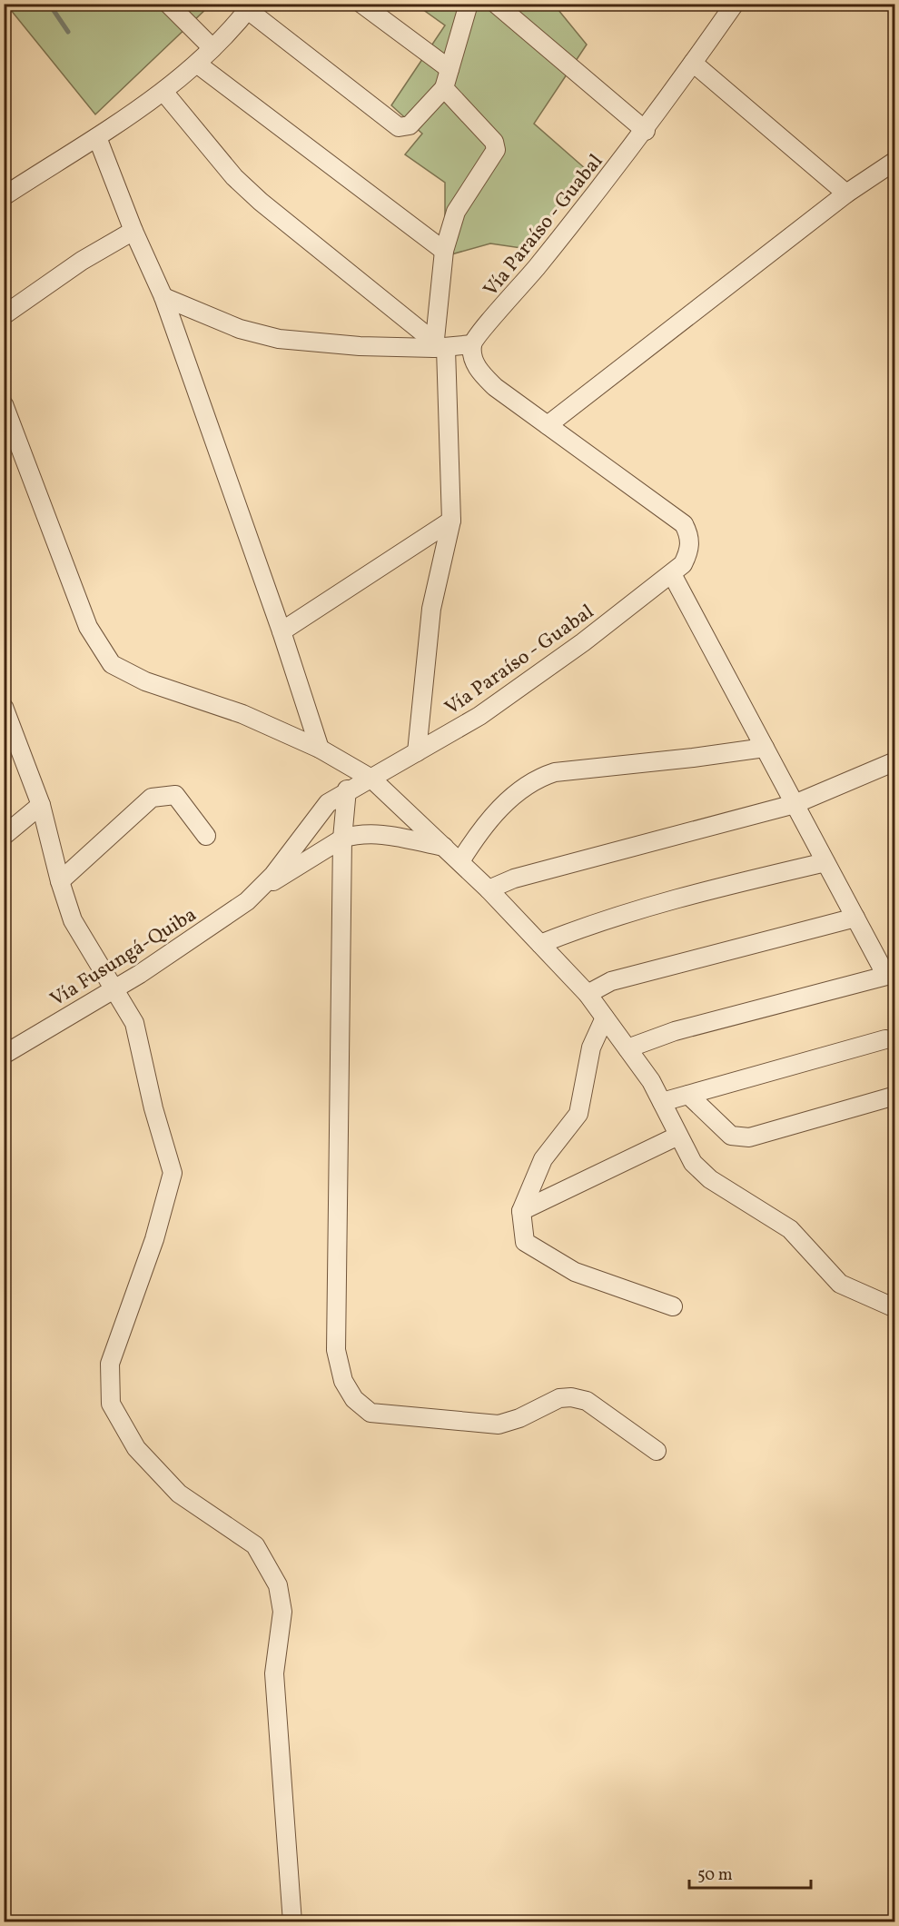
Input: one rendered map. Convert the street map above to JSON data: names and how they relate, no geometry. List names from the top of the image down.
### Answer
{
  "streets": {
    "street": ["Vía Paraíso - Guabal", "Vía Fusungá-Quiba"]
  },
  "crossings": [
    ["Vía Paraíso - Guabal", "Vía Fusungá-Quiba"]
  ],
  "scale_bar": "50 m"
}
